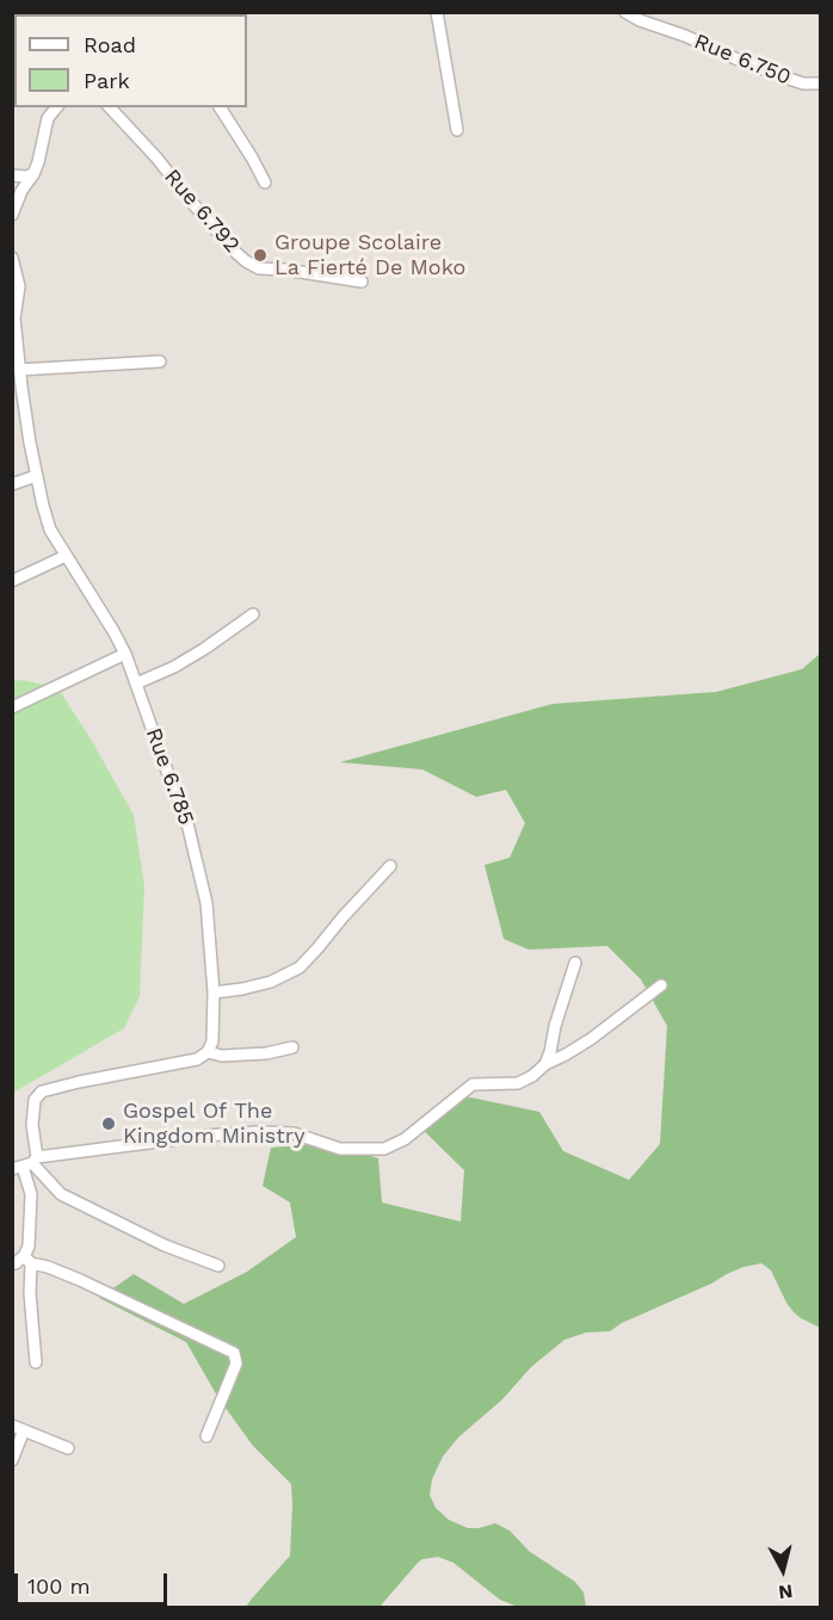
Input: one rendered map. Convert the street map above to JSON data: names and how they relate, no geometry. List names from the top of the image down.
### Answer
{
  "streets": {
    "street": ["Rue 6.750", "Rue 6.792", "Rue 6.785"]
  },
  "places": ["Groupe Scolaire La Fierté De Moko", "Gospel Of The Kingdom Ministry"],
  "legend": ["Road", "Park"],
  "scale_bar": "100 m",
  "north": "bottom"
}
